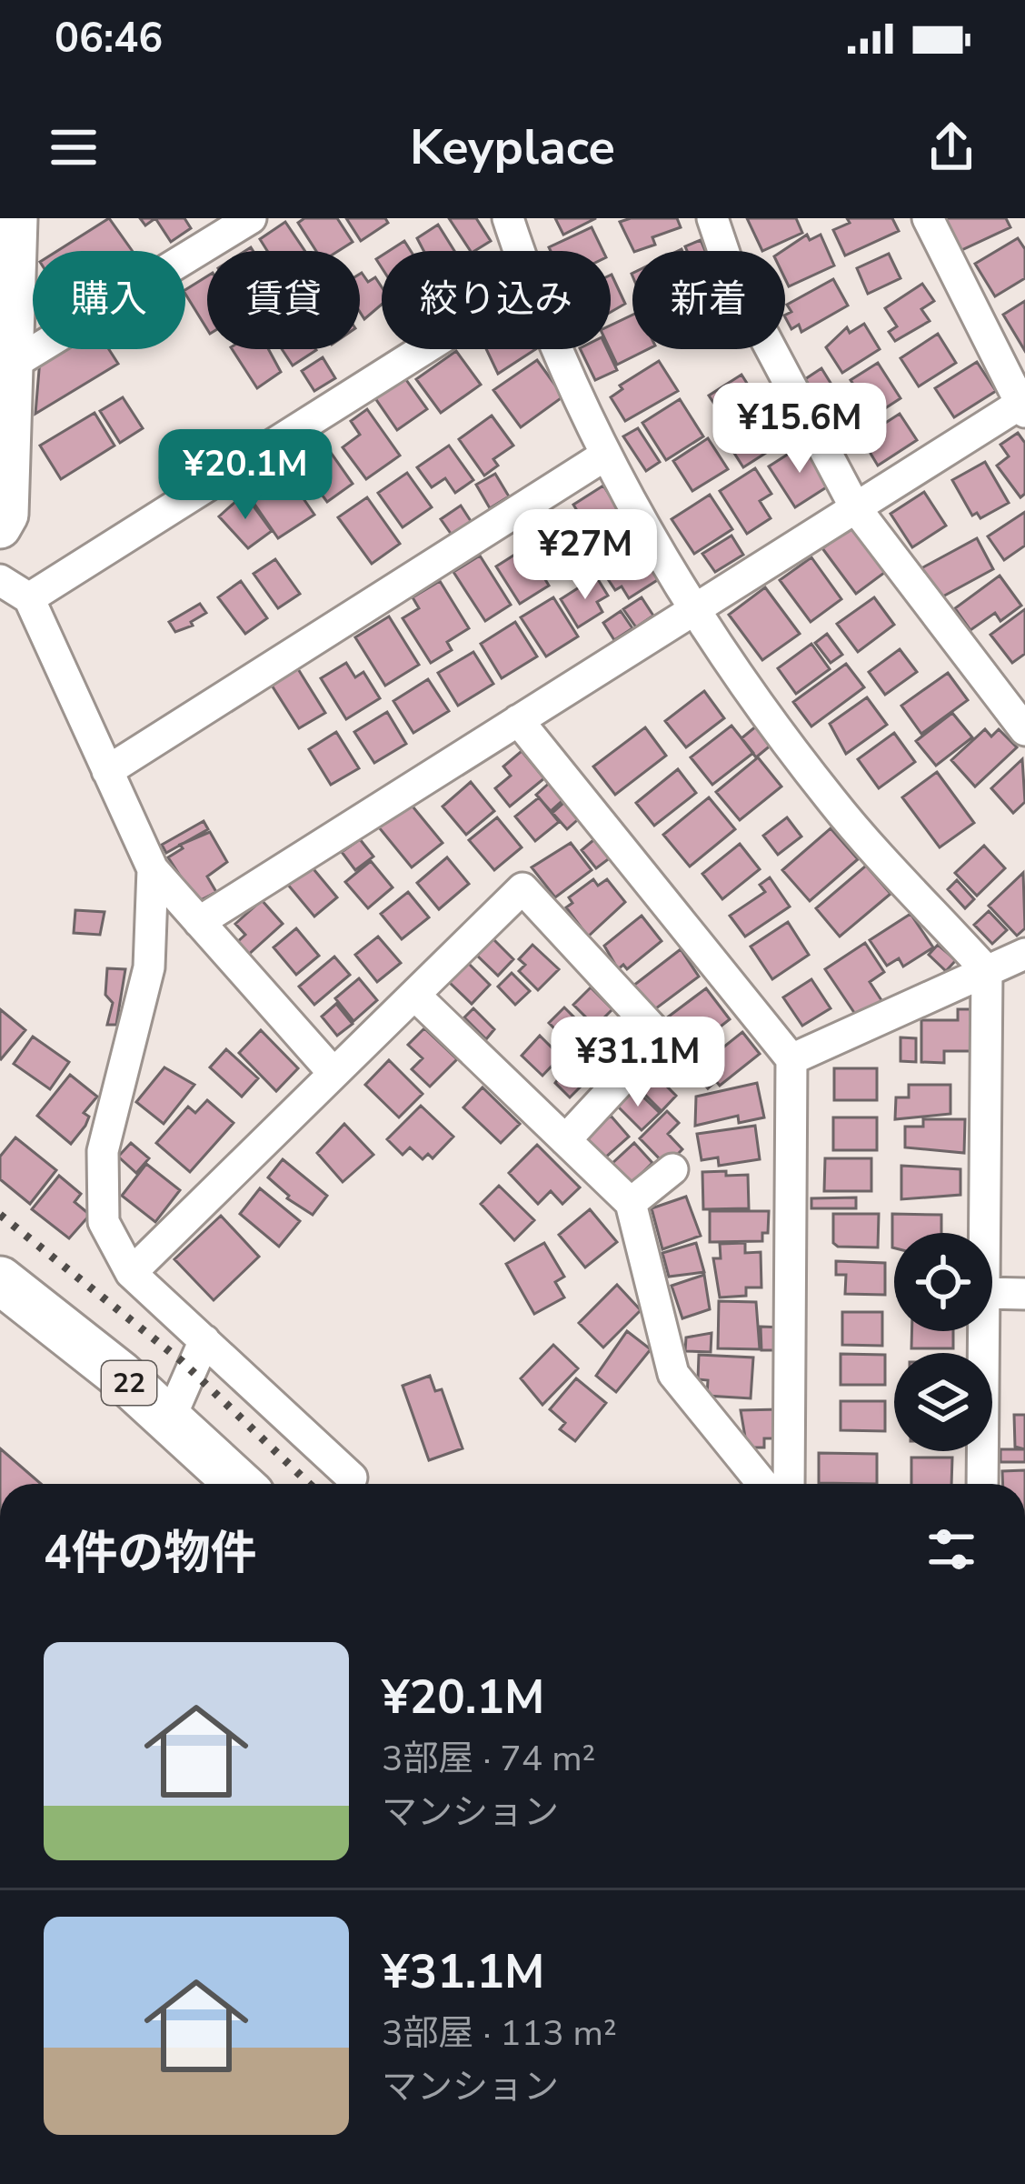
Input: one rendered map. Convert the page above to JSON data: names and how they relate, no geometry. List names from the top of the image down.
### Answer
{
  "streets": {
    "main road": ["22"]
  },
  "page": {
    "status": "06:46",
    "header": "Keyplace",
    "chip": [
      "購入",
      "賃貸",
      "絞り込み",
      "新着"
    ],
    "price": [
      "¥15.6M",
      "¥20.1M",
      "¥27M",
      "¥31.1M"
    ],
    "heading": "4件の物件",
    "list": [
      {
        "name": "¥20.1M",
        "note": "3部屋 · 74 m² · マンション"
      },
      {
        "name": "¥31.1M",
        "note": "3部屋 · 113 m² · マンション"
      }
    ]
  }
}
